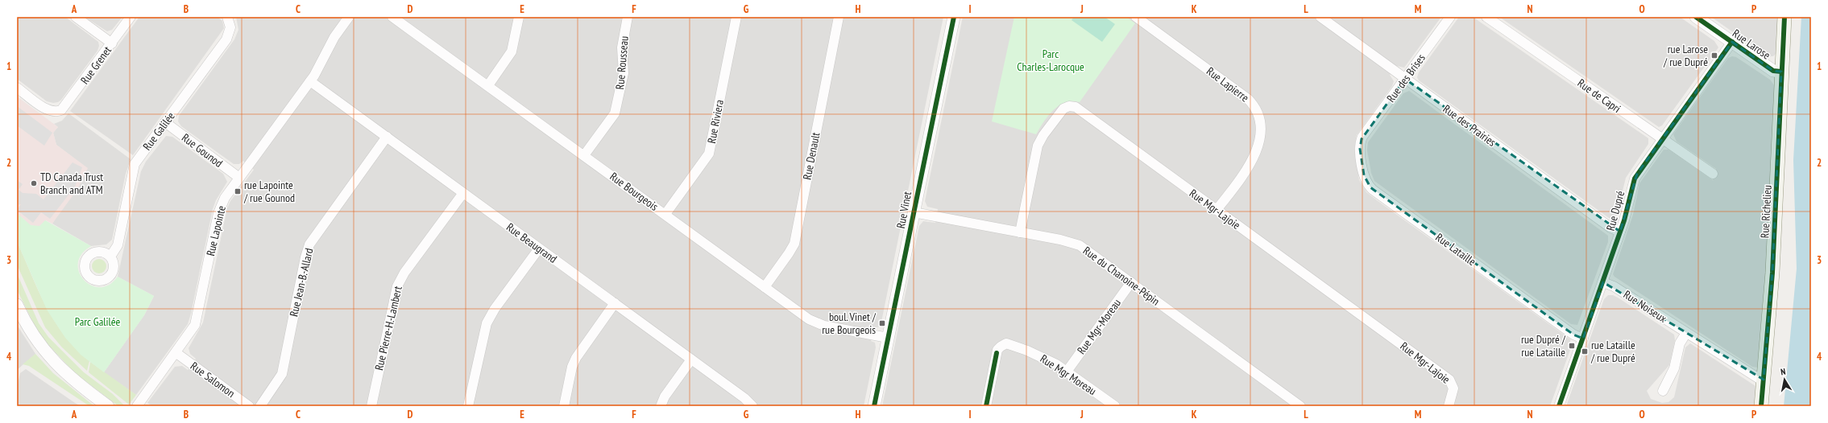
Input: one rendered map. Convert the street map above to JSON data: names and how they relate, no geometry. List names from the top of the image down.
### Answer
{
  "streets": {
    "main road": ["Rue Richelieu"],
    "street": [
      "Rue Larose",
      "Rue Rousseau",
      "Rue Grenet",
      "Rue des Brises",
      "Rue Lapierre",
      "Rue de Capri",
      "Rue Riviera",
      "Rue des Prairies",
      "Rue Galilée",
      "Rue Gounod",
      "Rue Denault",
      "Rue Bourgeois",
      "Rue Mgr-Lajoie",
      "Rue Vinet",
      "Rue Dupré",
      "Rue Lapointe",
      "Rue Beaugrand",
      "Rue Lataille",
      "Rue du Chanoine-Pépin",
      "Rue Jean-B.-Allard",
      "Rue Noiseux",
      "Rue Mgr-Moreau",
      "Rue Pierre-H.-Lambert",
      "Rue Mgr Moreau",
      "Rue Salomon"
    ]
  },
  "crossings": [
    ["Rue Larose", "Rue Dupré"],
    ["Rue Larose", "Rue Richelieu"],
    ["Rue Rousseau", "Rue Bourgeois"],
    ["Rue des Brises", "Rue des Prairies"],
    ["Rue des Brises", "Rue Lataille"],
    ["Rue Lapierre", "Rue Mgr-Lajoie"],
    ["Rue de Capri", "Rue Dupré"],
    ["Rue Riviera", "Rue Bourgeois"],
    ["Rue des Prairies", "Rue Dupré"],
    ["Rue Galilée", "Rue Gounod"],
    ["Rue Gounod", "Rue Lapointe"],
    ["Rue Denault", "Rue Bourgeois"],
    ["Rue Bourgeois", "Rue Vinet"],
    ["Rue Mgr-Lajoie", "Rue du Chanoine-Pépin"],
    ["Rue Vinet", "Rue du Chanoine-Pépin"],
    ["Rue Dupré", "Rue Lataille"],
    ["Rue Dupré", "Rue Noiseux"],
    ["Rue Richelieu", "Rue Noiseux"],
    ["Rue Lapointe", "Rue Beaugrand"],
    ["Rue Lapointe", "Rue Salomon"],
    ["Rue Beaugrand", "Rue Jean-B.-Allard"],
    ["Rue Beaugrand", "Rue Pierre-H.-Lambert"],
    ["Rue du Chanoine-Pépin", "Rue Mgr-Moreau"],
    ["Rue Mgr-Moreau", "Rue Mgr Moreau"]
  ],
  "parks": ["Parc Charles-Larocque", "Parc Galilée"],
  "places": {
    "transit": [
      "rue Larose / rue Dupré",
      "rue Lapointe / rue Gounod",
      "boul. Vinet / rue Bourgeois",
      "rue Dupré / rue Lataille",
      "rue Lataille / rue Dupré"
    ],
    "other": ["TD Canada Trust Branch and ATM"]
  },
  "north": "top",
  "grid": {
    "columns": [
      "A",
      "B",
      "C",
      "D",
      "E",
      "F",
      "G",
      "H",
      "I",
      "J",
      "K",
      "L",
      "M",
      "N",
      "O",
      "P"
    ],
    "rows": [
      "1",
      "2",
      "3",
      "4"
    ]
  }
}
